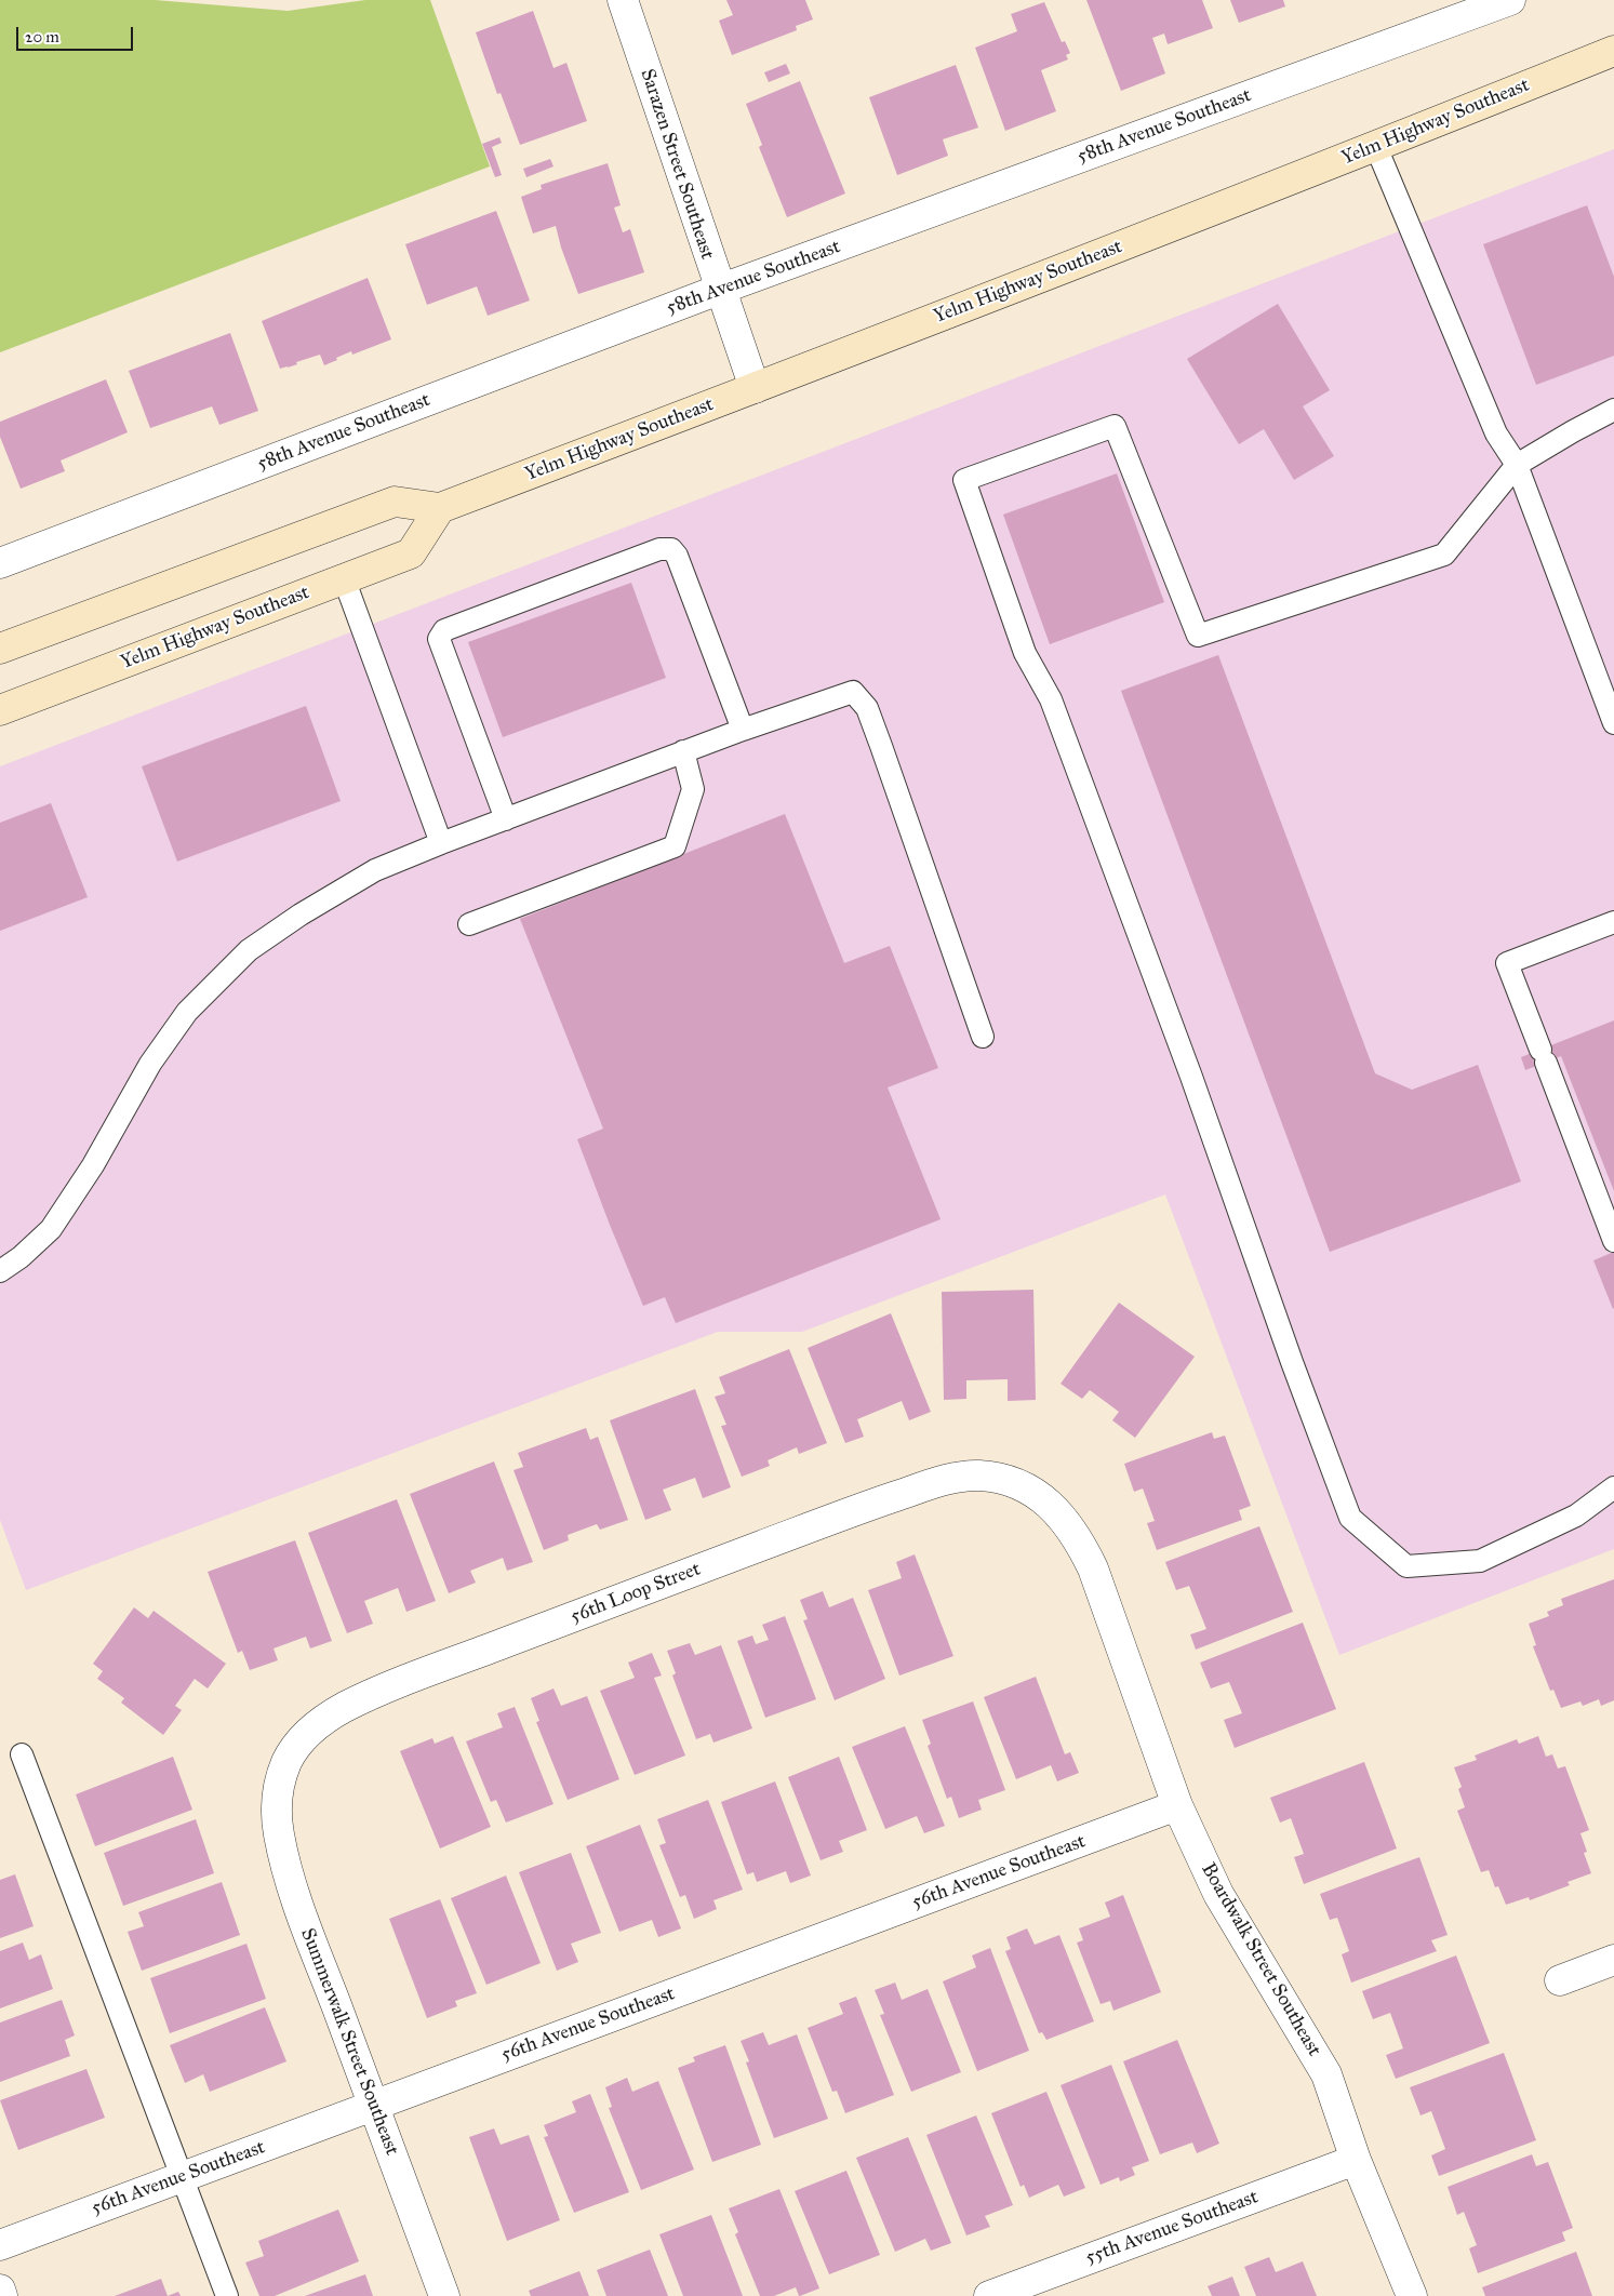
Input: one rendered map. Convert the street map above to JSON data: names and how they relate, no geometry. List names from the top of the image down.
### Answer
{
  "streets": {
    "main road": ["Yelm Highway Southeast"],
    "street": [
      "58th Avenue Southeast",
      "Sarazen Street Southeast",
      "56th Loop Street",
      "56th Avenue Southeast",
      "Boardwalk Street Southeast",
      "Summerwalk Street Southeast",
      "55th Avenue Southeast"
    ]
  },
  "crossings": [
    ["Yelm Highway Southeast", "Sarazen Street Southeast"],
    ["58th Avenue Southeast", "Sarazen Street Southeast"],
    ["56th Loop Street", "Boardwalk Street Southeast"],
    ["56th Loop Street", "Summerwalk Street Southeast"],
    ["56th Avenue Southeast", "Boardwalk Street Southeast"],
    ["56th Avenue Southeast", "Summerwalk Street Southeast"],
    ["Boardwalk Street Southeast", "55th Avenue Southeast"]
  ],
  "scale_bar": "20 m"
}
